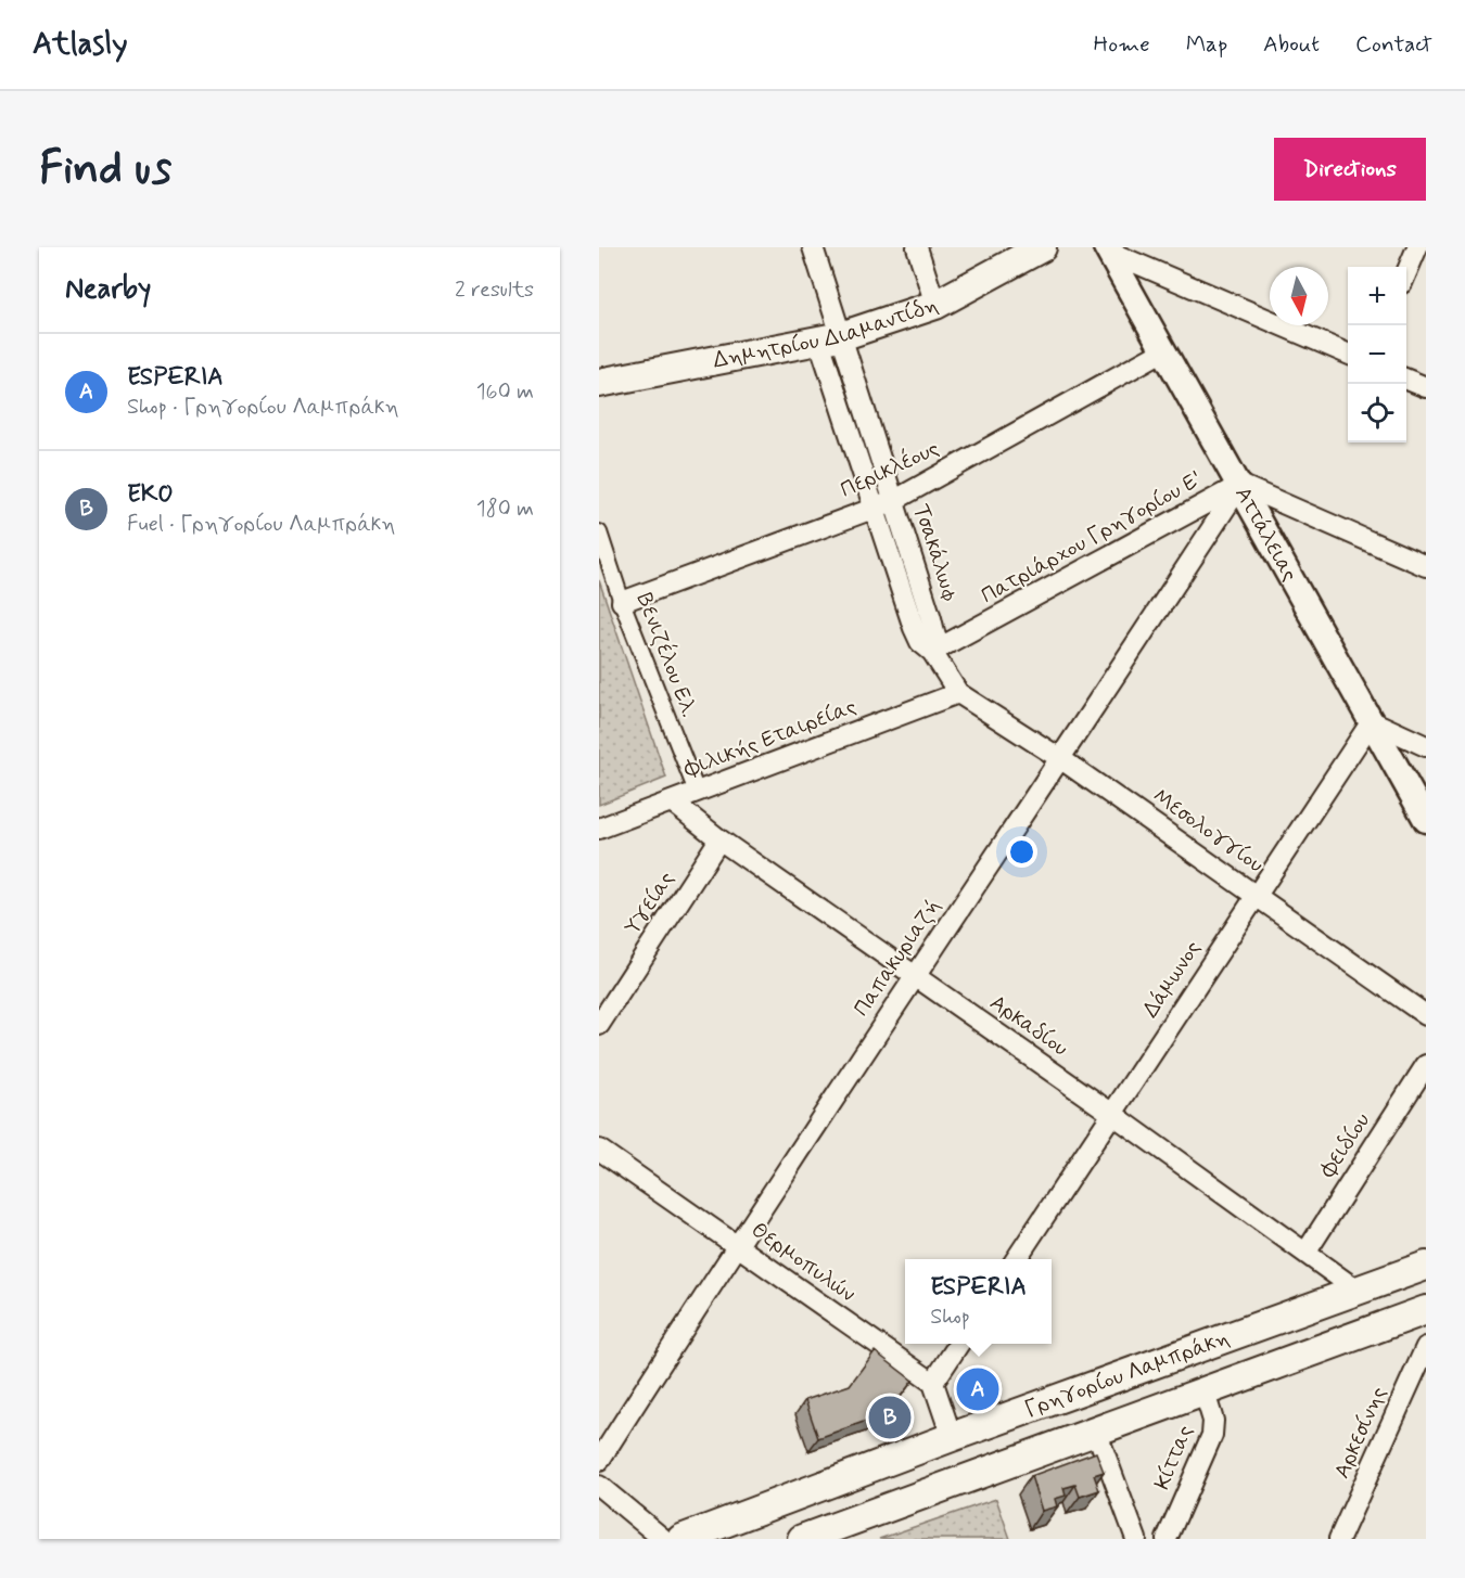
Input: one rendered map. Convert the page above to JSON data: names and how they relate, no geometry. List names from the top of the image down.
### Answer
{
  "streets": {
    "main road": ["Δημητρίου Διαμαντίδη", "Γρηγορίου Λαμπράκη"],
    "street": [
      "Περικλέους",
      "Αττάλειας",
      "Πατριάρχου Γρηγορίου Ε'",
      "Τσακάλωφ",
      "Βενιζέλου Ελ.",
      "Φιλικής Εταιρείας",
      "Μεσολογγίου",
      "Υγείας",
      "Παπακυριαζή",
      "Δάμωνος",
      "Αρκαδίου",
      "Φειδίου",
      "Θερμοπυλών",
      "Αρκεσίνης",
      "Κίττας"
    ]
  },
  "crossings": [
    ["Δημητρίου Διαμαντίδη", "Τσακάλωφ"],
    ["Περικλέους", "Αττάλειας"],
    ["Περικλέους", "Τσακάλωφ"],
    ["Περικλέους", "Βενιζέλου Ελ."],
    ["Αττάλειας", "Πατριάρχου Γρηγορίου Ε'"],
    ["Αττάλειας", "Παπακυριαζή"],
    ["Αττάλειας", "Δάμωνος"],
    ["Πατριάρχου Γρηγορίου Ε'", "Τσακάλωφ"],
    ["Πατριάρχου Γρηγορίου Ε'", "Παπακυριαζή"],
    ["Τσακάλωφ", "Φιλικής Εταιρείας"],
    ["Τσακάλωφ", "Μεσολογγίου"],
    ["Βενιζέλου Ελ.", "Φιλικής Εταιρείας"],
    ["Φιλικής Εταιρείας", "Μεσολογγίου"],
    ["Φιλικής Εταιρείας", "Αρκαδίου"],
    ["Μεσολογγίου", "Παπακυριαζή"],
    ["Μεσολογγίου", "Δάμωνος"],
    ["Υγείας", "Αρκαδίου"],
    ["Παπακυριαζή", "Αρκαδίου"],
    ["Παπακυριαζή", "Θερμοπυλών"],
    ["Δάμωνος", "Αρκαδίου"],
    ["Αρκαδίου", "Φειδίου"],
    ["Αρκαδίου", "Γρηγορίου Λαμπράκη"],
    ["Γρηγορίου Λαμπράκη", "Κίττας"]
  ],
  "north": "bottom",
  "page": {
    "header": "Atlasly",
    "nav": [
      "Home",
      "Map",
      "About",
      "Contact"
    ],
    "buttons": "Directions",
    "title": "Find us",
    "heading": ["Nearby", "2 results"],
    "map_buttons": ["+", "−"],
    "list": [
      {
        "mark": "A",
        "name": "ESPERIA",
        "note": "Shop · Γρηγορίου Λαμπράκη",
        "value": "160 m"
      },
      {
        "mark": "B",
        "name": "EKO",
        "note": "Fuel · Γρηγορίου Λαμπράκη",
        "value": "180 m"
      }
    ],
    "popup": ["ESPERIA", "Shop"],
    "pins": ["A", "B"]
  }
}
